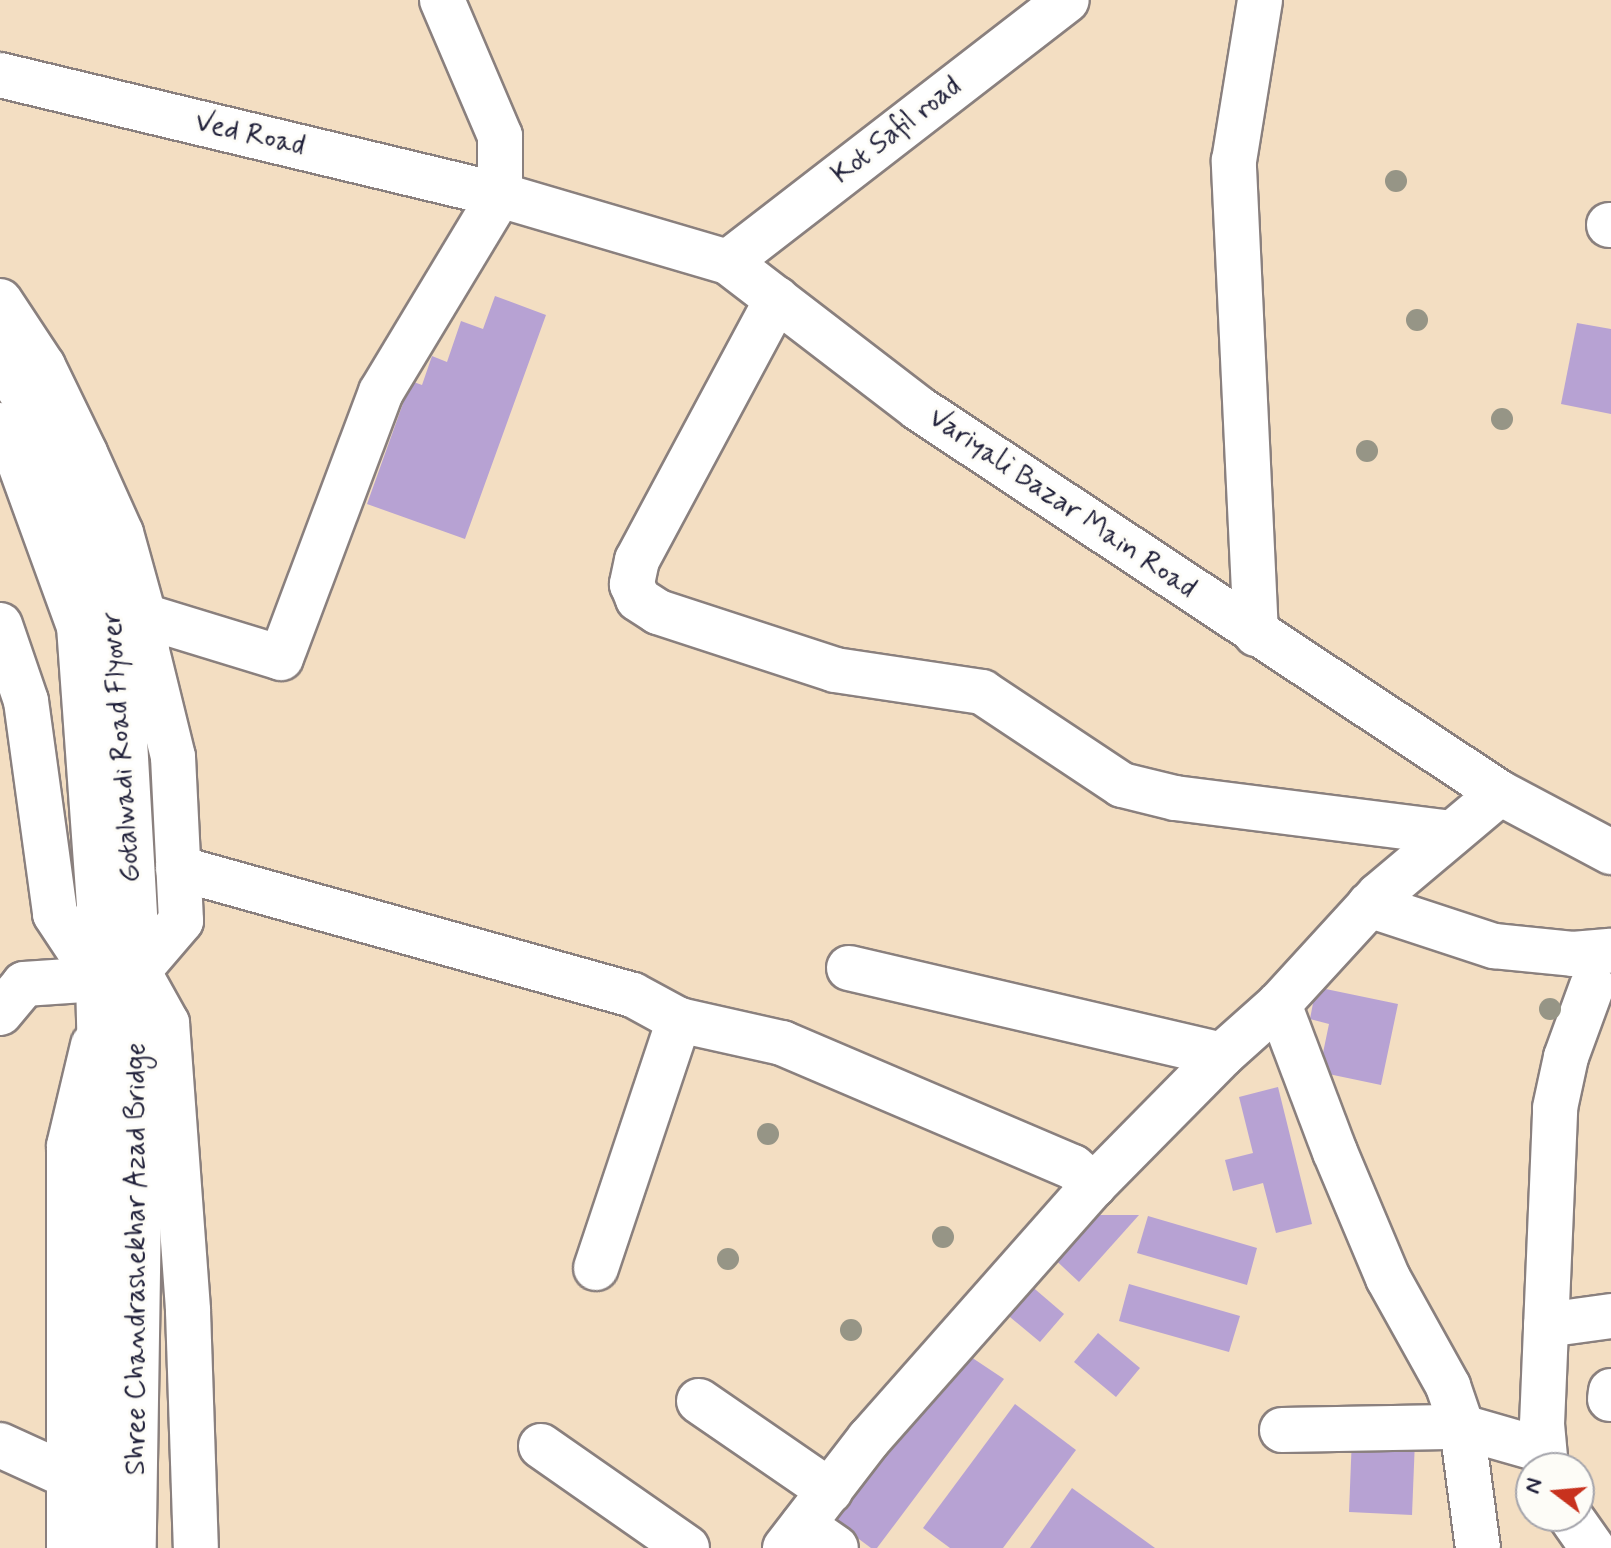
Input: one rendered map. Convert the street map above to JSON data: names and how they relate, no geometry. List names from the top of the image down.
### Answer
{
  "streets": {
    "street": [
      "Kot Safil road",
      "Ved Road",
      "Variyali Bazar Main Road",
      "Gotalwadi Road Flyover",
      "Shree Chandrashekhar Azad Bridge"
    ]
  },
  "crossings": [
    ["Kot Safil road", "Variyali Bazar Main Road"],
    ["Ved Road", "Variyali Bazar Main Road"],
    ["Gotalwadi Road Flyover", "Shree Chandrashekhar Azad Bridge"]
  ],
  "north": "left"
}
